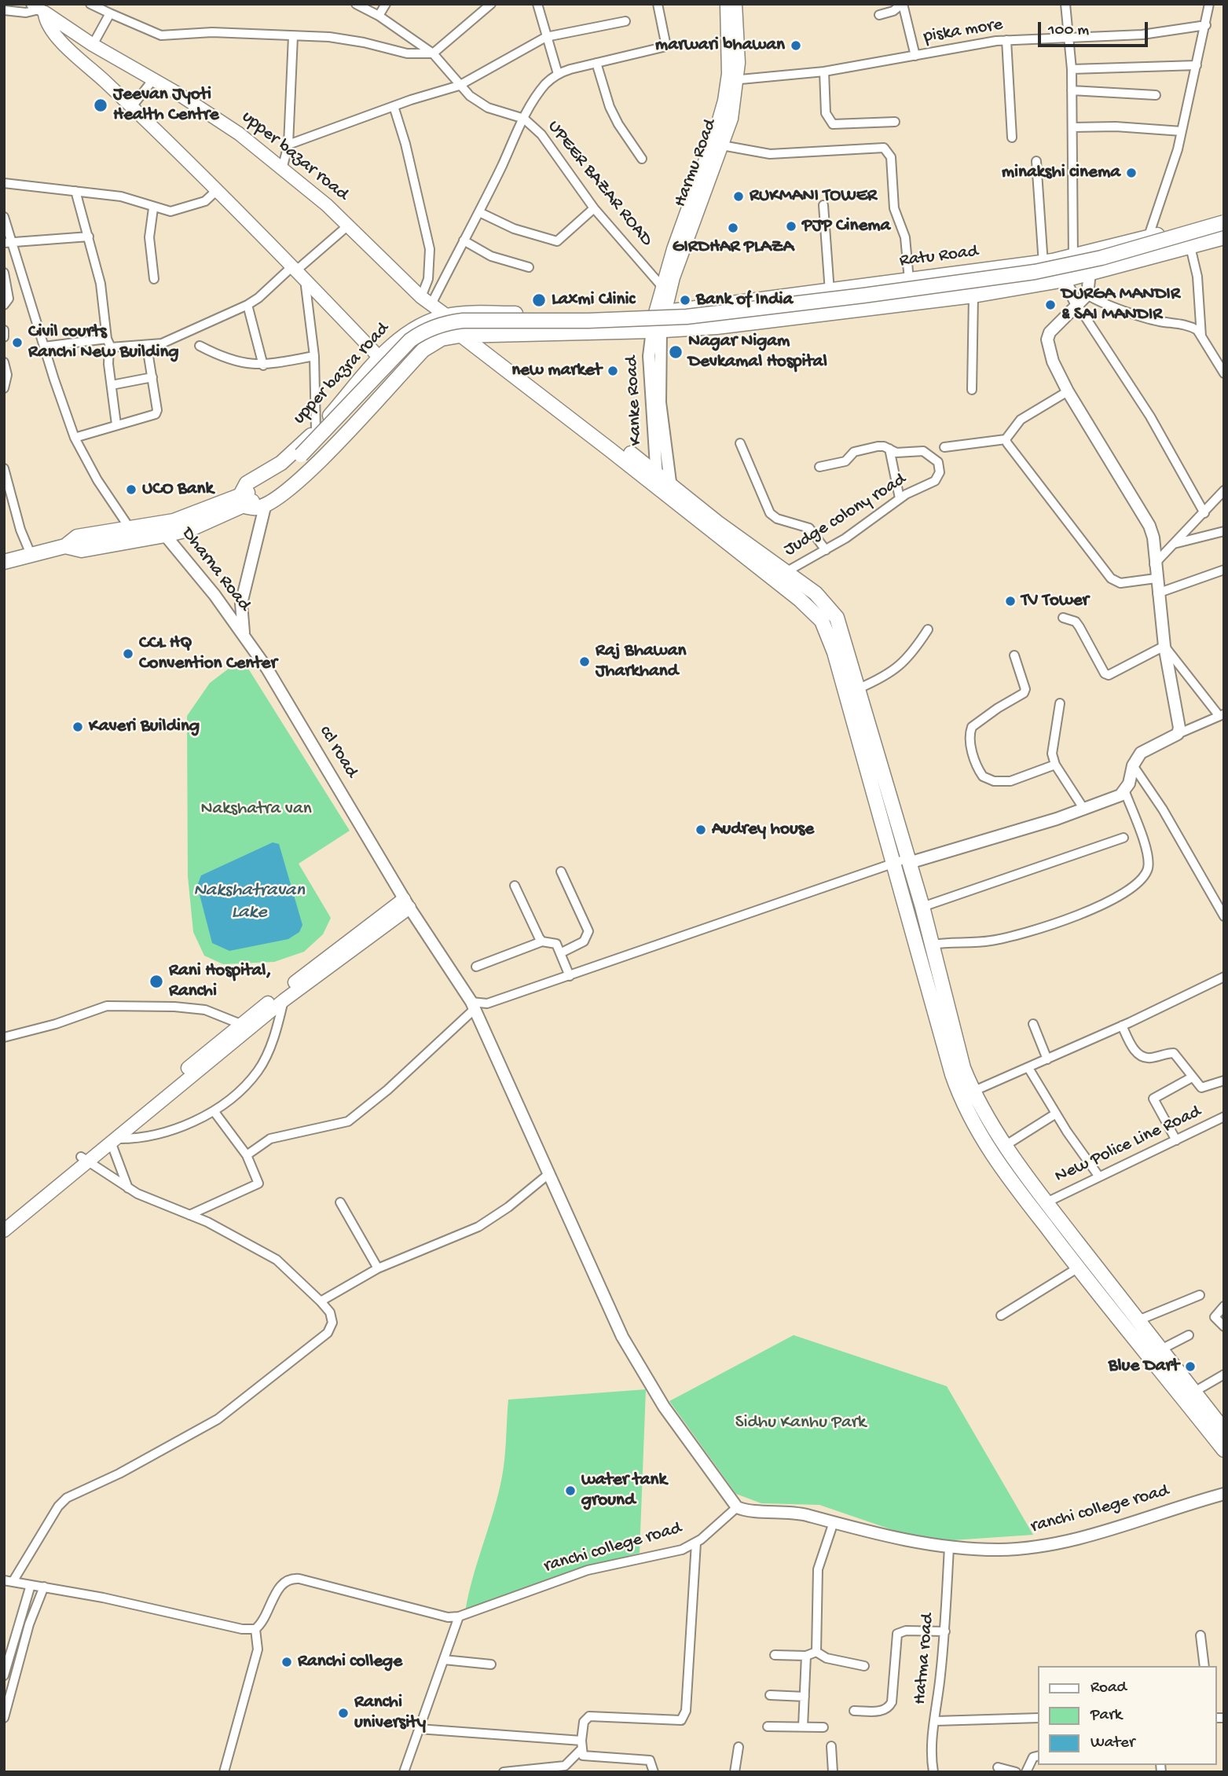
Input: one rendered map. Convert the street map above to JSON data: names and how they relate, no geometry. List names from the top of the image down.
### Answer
{
  "streets": {
    "main road": [
      "upper bazar road",
      "Harmu Road",
      "Ratu Road",
      "upper bazra road"
    ],
    "street": [
      "piska more",
      "UPEER BAZAR ROAD",
      "Kanke Road",
      "Judge colony road",
      "Dharna Road",
      "ccl road",
      "New Police Line Road",
      "ranchi college road",
      "Hatma road"
    ]
  },
  "crossings": [
    ["piska more", "Harmu Road"],
    ["upper bazar road", "upper bazra road"],
    ["upper bazar road", "Kanke Road"],
    ["Harmu Road", "UPEER BAZAR ROAD"],
    ["Harmu Road", "Ratu Road"],
    ["Harmu Road", "upper bazra road"],
    ["Harmu Road", "Kanke Road"],
    ["Ratu Road", "upper bazra road"],
    ["Dharna Road", "ccl road"],
    ["ccl road", "ranchi college road"],
    ["ranchi college road", "Hatma road"]
  ],
  "water": ["Nakshatravan Lake"],
  "parks": ["Nakshatra van", "Sidhu Kanhu Park"],
  "places": [
    "marwari bhawan",
    "Jeevan Jyoti Health Centre",
    "minakshi cinema",
    "RUKMANI TOWER",
    "PJP Cinema",
    "GIRDHAR PLAZA",
    "Laxmi Clinic",
    "Bank of India",
    "DURGA MANDIR & SAI MANDIR",
    "Civil courts Ranchi New Building",
    "Nagar Nigam Devkamal Hospital",
    "new market",
    "UCO Bank",
    "TV Tower",
    "CCL HQ Convention Center",
    "Raj Bhawan Jharkhand",
    "Kaveri Building",
    "Audrey house",
    "Rani Hospital, Ranchi",
    "Blue Dart",
    "water tank ground",
    "Ranchi college",
    "Ranchi university"
  ],
  "legend": ["Road", "Park", "Water"],
  "scale_bar": "100 m"
}
